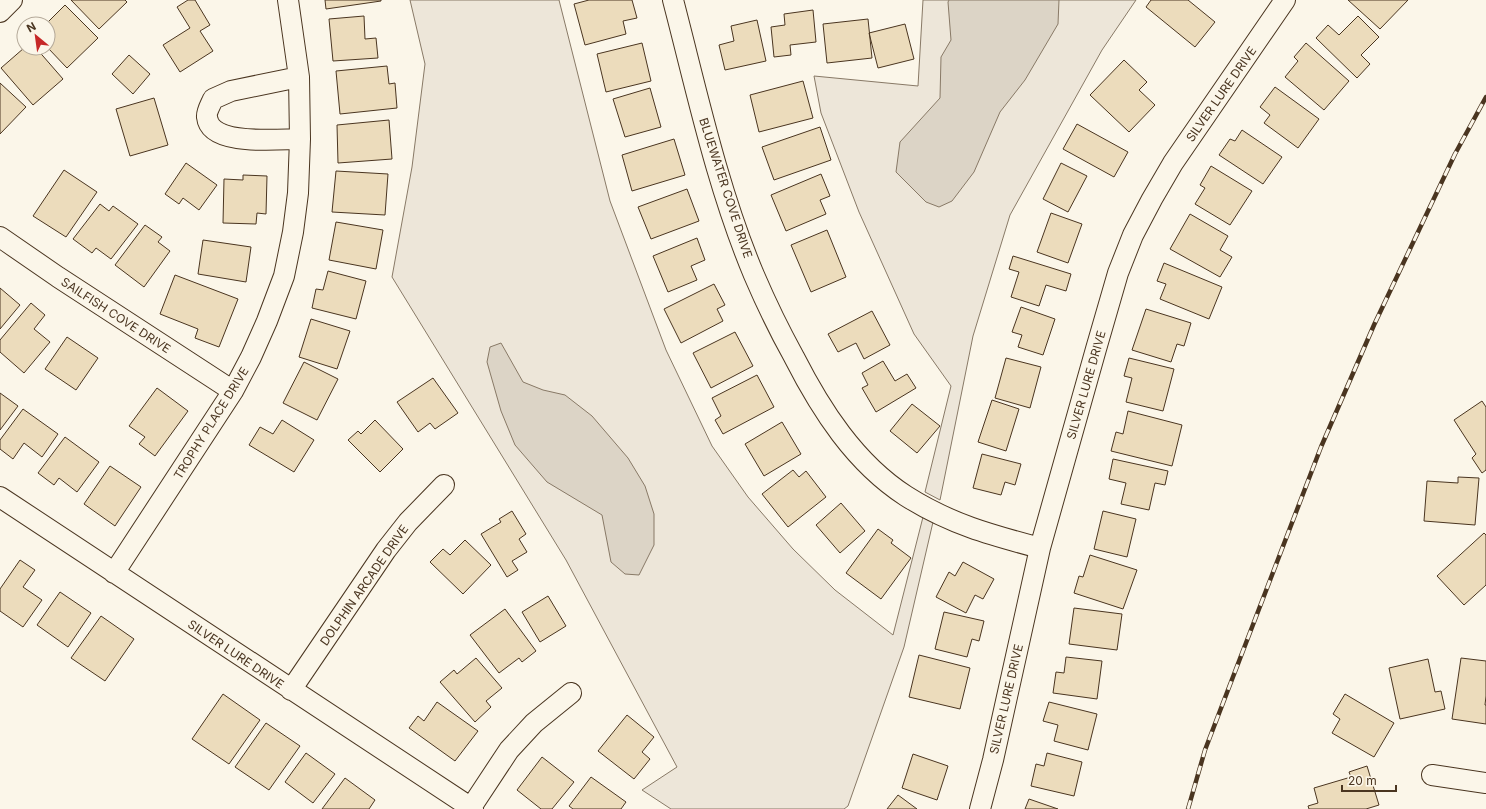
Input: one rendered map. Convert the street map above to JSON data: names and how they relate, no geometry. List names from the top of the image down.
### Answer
{
  "streets": {
    "street": [
      "SILVER LURE DRIVE",
      "BLUEWATER COVE DRIVE",
      "SAILFISH COVE DRIVE",
      "TROPHY PLACE DRIVE",
      "DOLPHIN ARCADE DRIVE"
    ]
  },
  "crossings": [
    ["SILVER LURE DRIVE", "BLUEWATER COVE DRIVE"],
    ["SILVER LURE DRIVE", "TROPHY PLACE DRIVE"],
    ["SILVER LURE DRIVE", "DOLPHIN ARCADE DRIVE"],
    ["SAILFISH COVE DRIVE", "TROPHY PLACE DRIVE"]
  ],
  "scale_bar": "20 m",
  "north": "top left"
}
